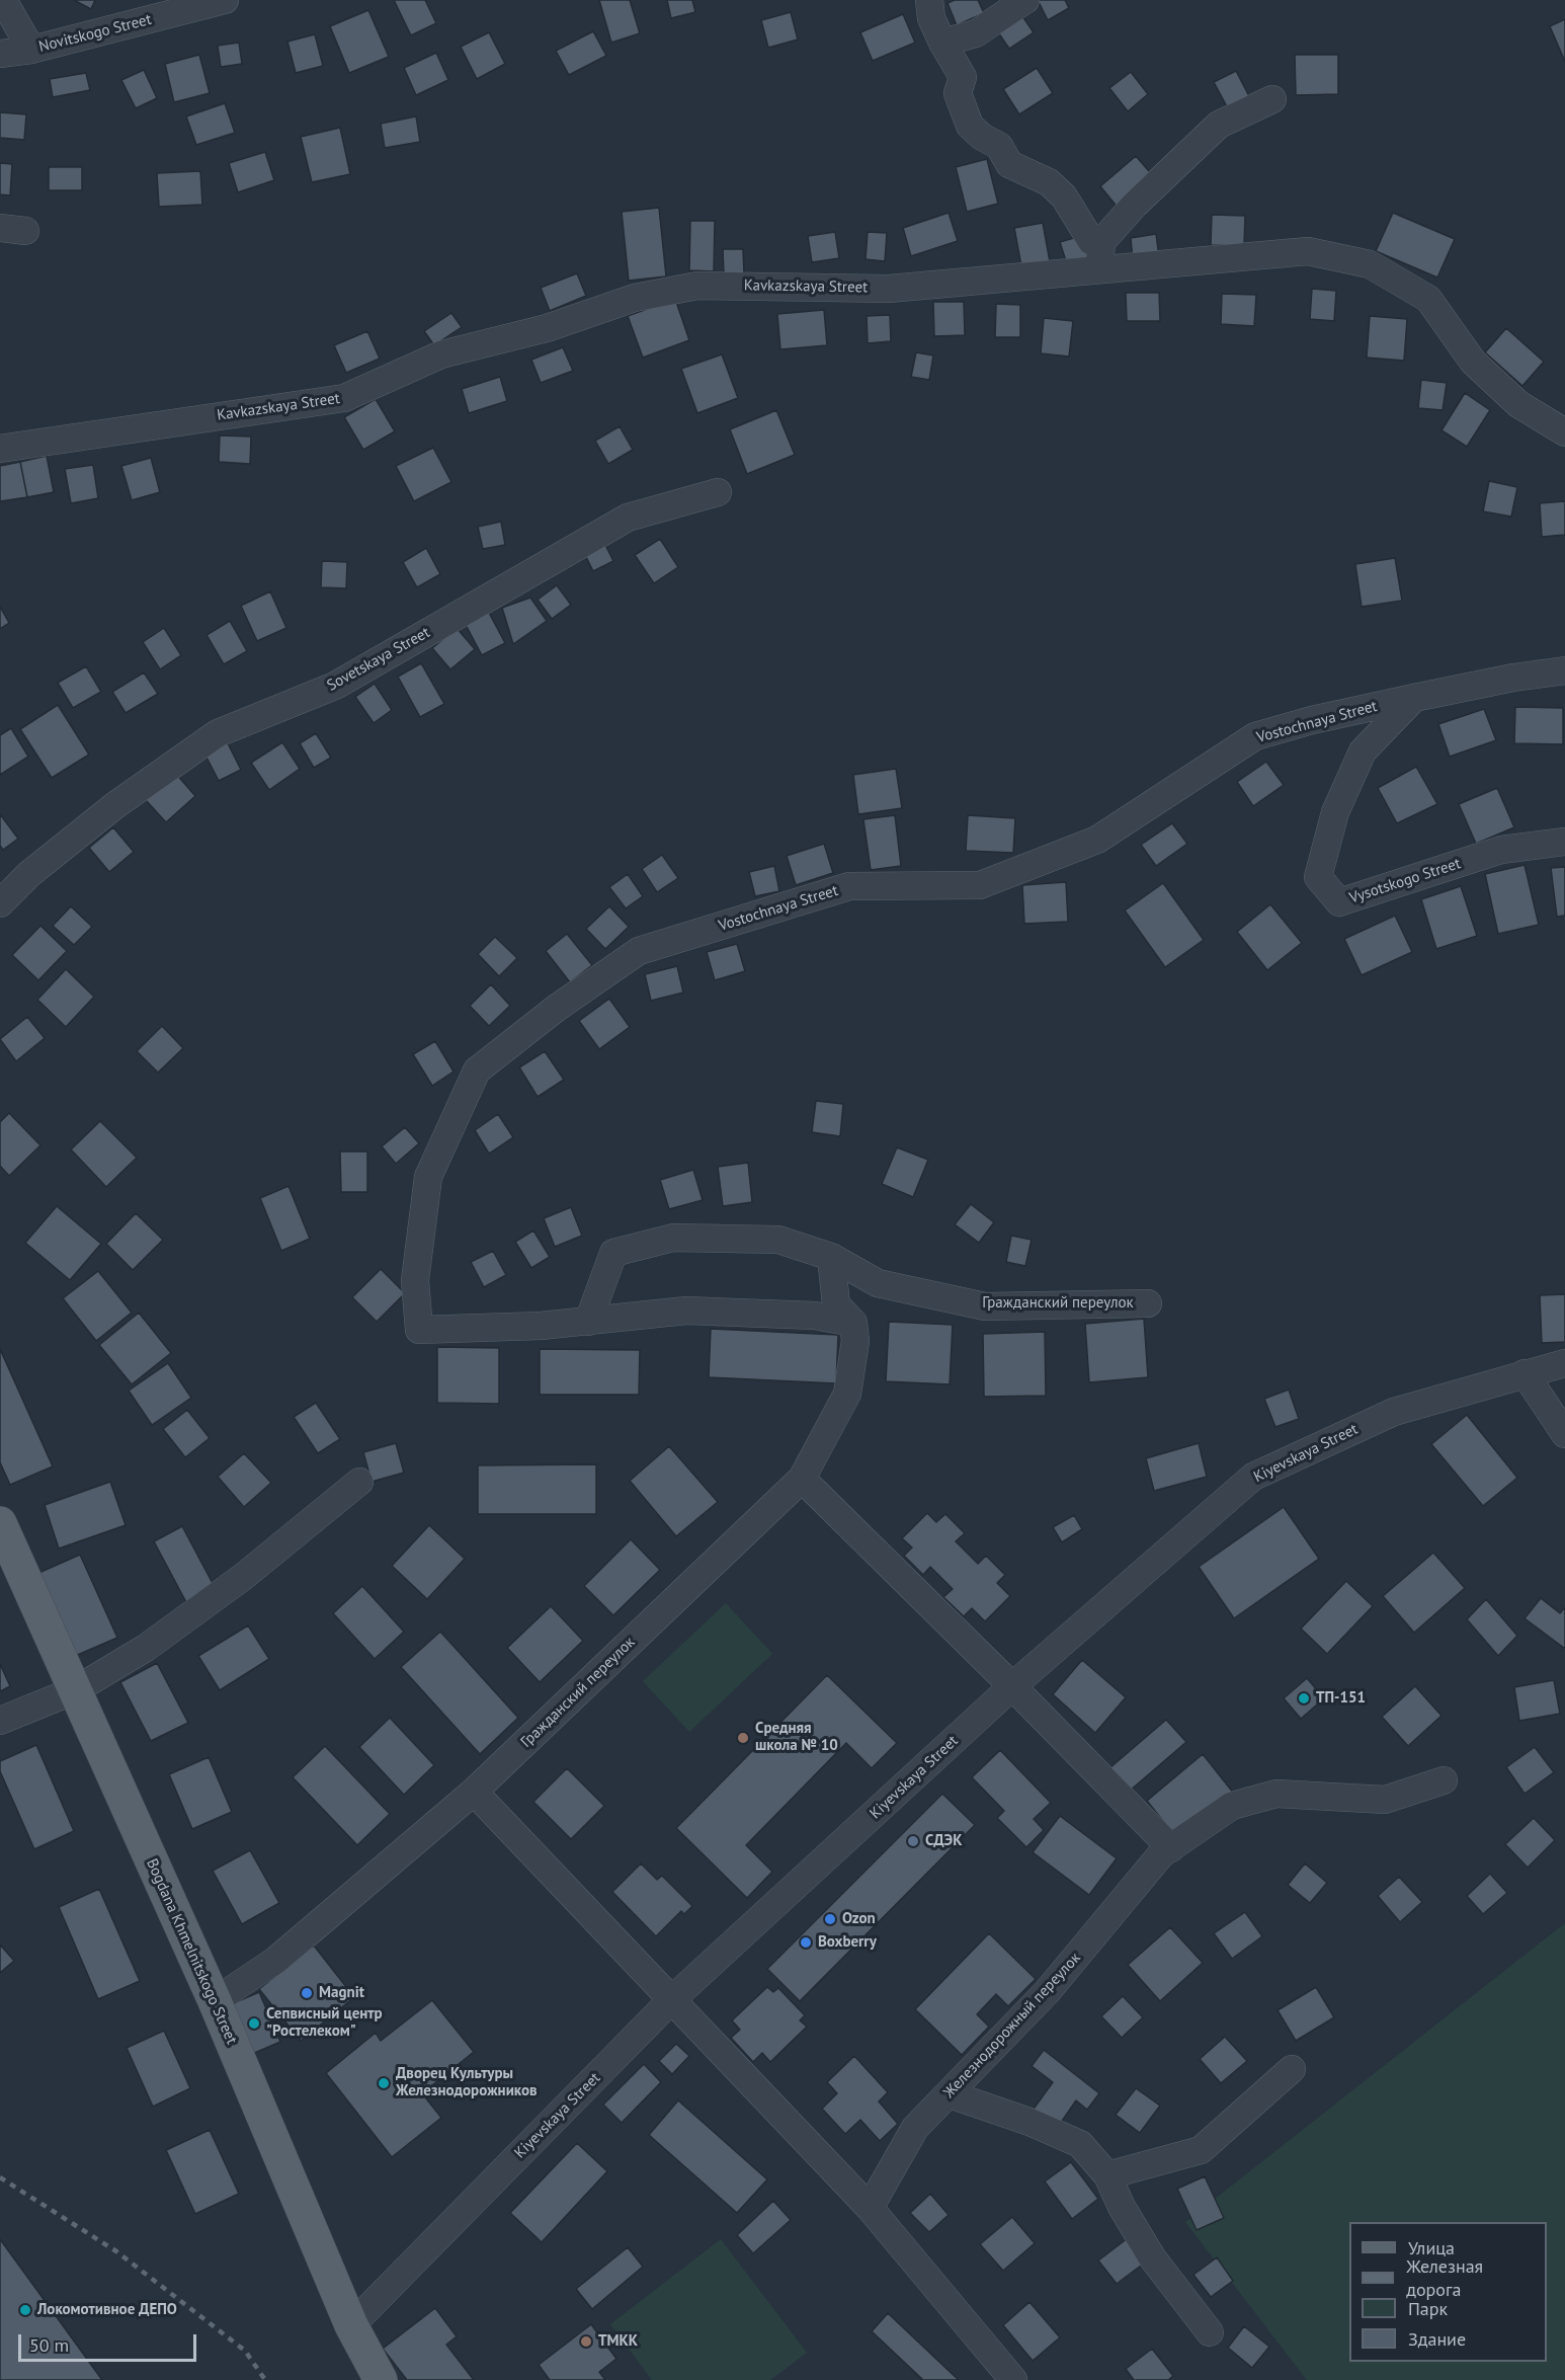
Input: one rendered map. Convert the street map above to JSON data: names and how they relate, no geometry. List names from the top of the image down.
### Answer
{
  "streets": {
    "main road": ["Bogdana Khmelnitskogo Street"],
    "street": [
      "Novitskogo Street",
      "Kavkazskaya Street",
      "Sovetskaya Street",
      "Vostochnaya Street",
      "Vysotskogo Street",
      "Гражданский переулок",
      "Kiyevskaya Street",
      "Железнодорожный переулок"
    ]
  },
  "crossings": [
    ["Vostochnaya Street", "Vysotskogo Street"],
    ["Vostochnaya Street", "Гражданский переулок"],
    ["Гражданский переулок", "Bogdana Khmelnitskogo Street"],
    ["Kiyevskaya Street", "Bogdana Khmelnitskogo Street"]
  ],
  "places": [
    "ТП-151",
    "Средняя школа № 10",
    "СДЭК",
    "Ozon",
    "Boxberry",
    "Magnit",
    "Сепвисный центр \"Ростелеком\"",
    "Дворец Культуры Железнодорожников",
    "Локомотивное ДЕПО",
    "ТМКК"
  ],
  "legend": [
    "Улица",
    "Железная дорога",
    "Парк",
    "Здание"
  ],
  "scale_bar": "50 m"
}
